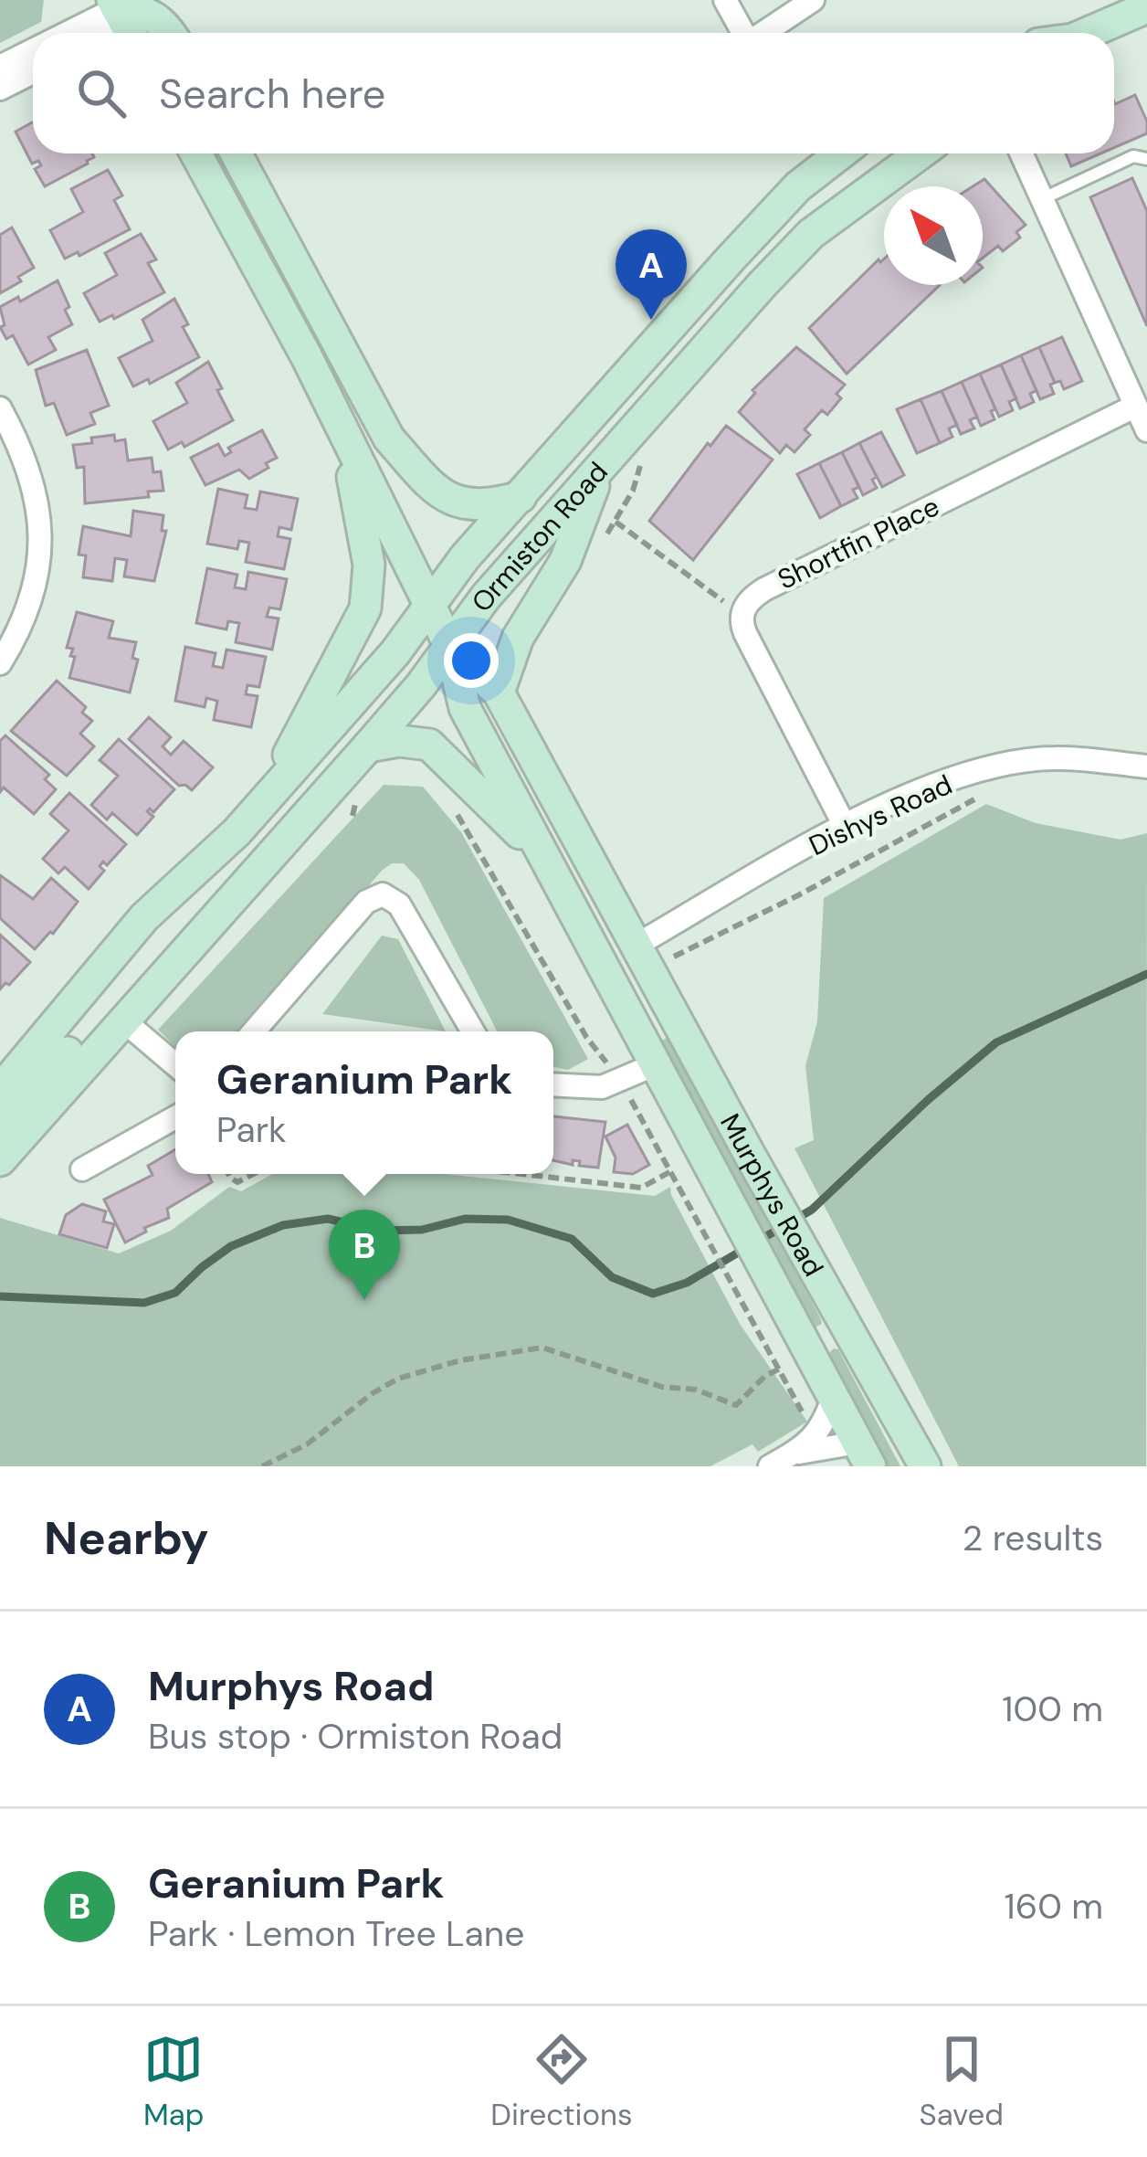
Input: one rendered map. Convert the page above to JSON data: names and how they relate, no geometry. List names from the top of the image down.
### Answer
{
  "streets": {
    "main road": ["Ormiston Road", "Murphys Road"],
    "street": ["Shortfin Place", "Dishys Road"]
  },
  "crossings": [
    ["Ormiston Road", "Murphys Road"],
    ["Dishys Road", "Murphys Road"]
  ],
  "north": "top left",
  "page": {
    "search": "Search here",
    "pins": ["A", "B"],
    "popup": ["Geranium Park", "Park"],
    "heading": ["Nearby", "2 results"],
    "list": [
      {
        "mark": "A",
        "name": "Murphys Road",
        "note": "Bus stop · Ormiston Road",
        "value": "100 m"
      },
      {
        "mark": "B",
        "name": "Geranium Park",
        "note": "Park · Lemon Tree Lane",
        "value": "160 m"
      }
    ],
    "nav": ["Map", "Directions", "Saved"]
  }
}
